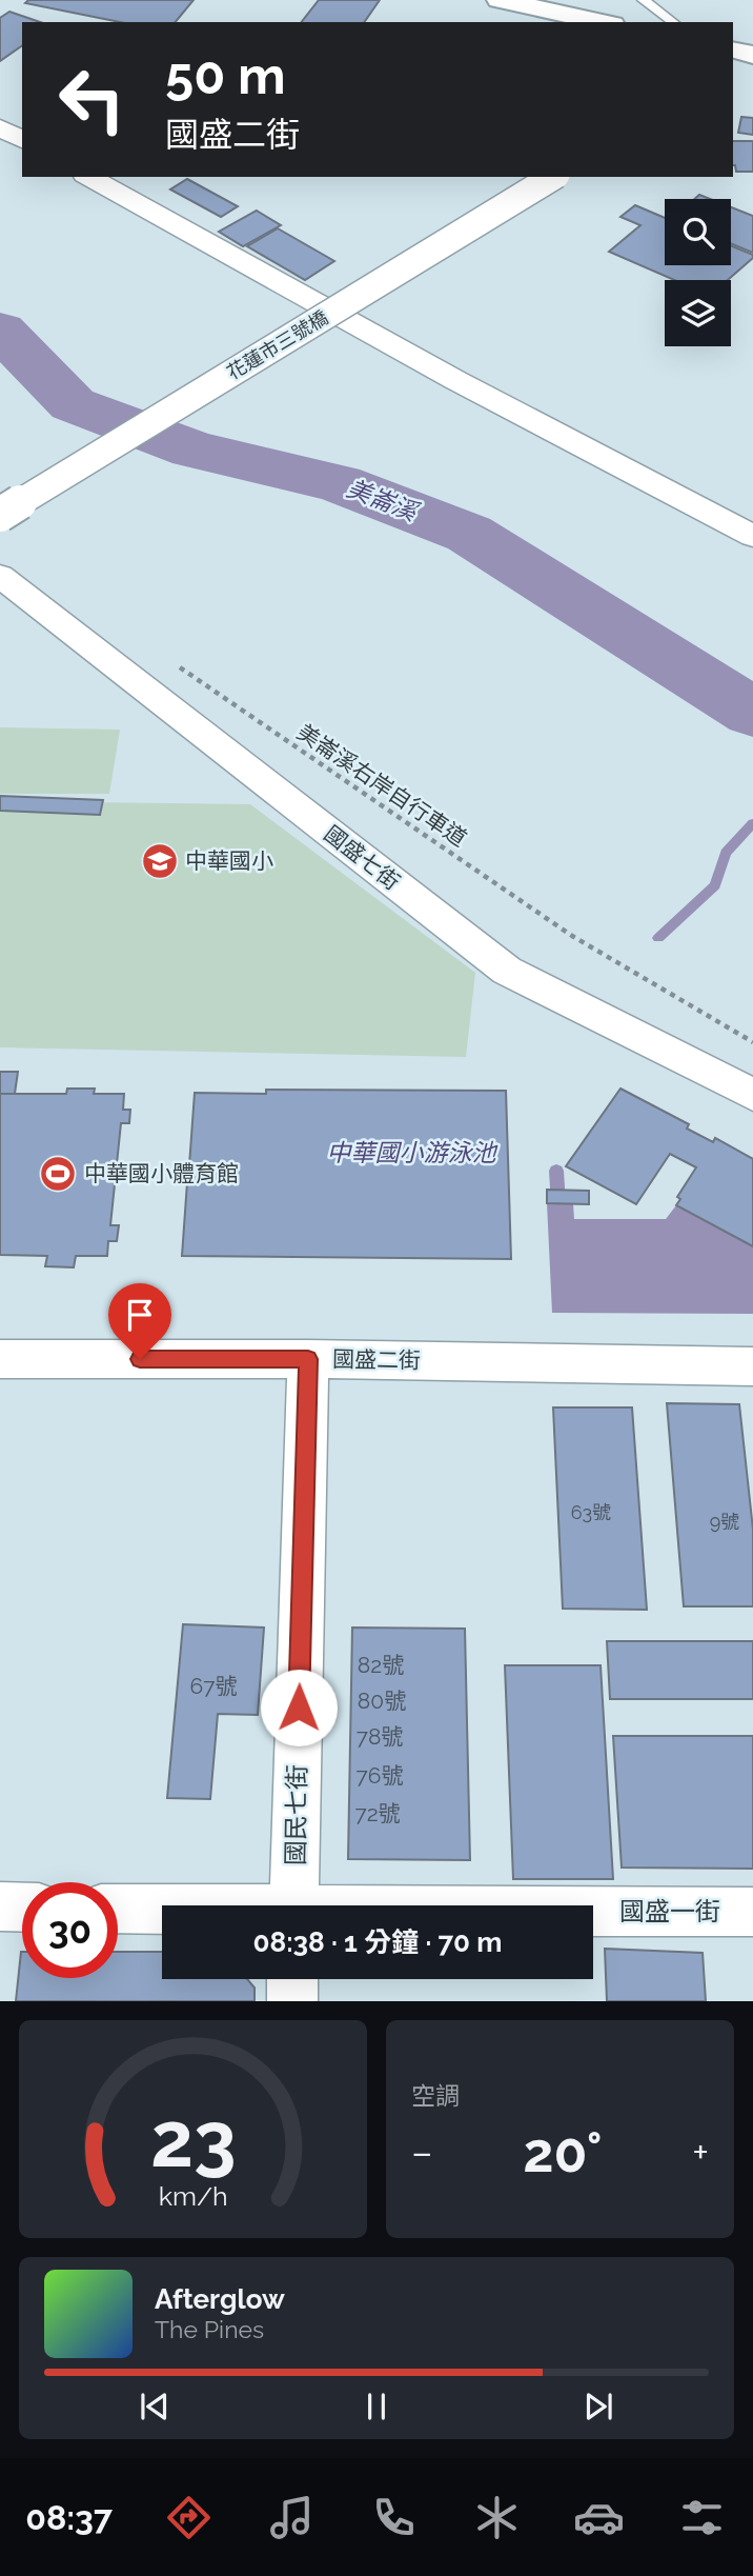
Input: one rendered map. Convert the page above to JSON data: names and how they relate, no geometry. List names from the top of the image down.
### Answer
{
  "streets": {
    "street": [
      "花蓮市三號橋",
      "國盛七街",
      "國盛二街",
      "國民七街",
      "國盛一街"
    ],
    "path": ["美崙溪右岸自行車道"]
  },
  "crossings": [
    ["國盛二街", "國民七街"]
  ],
  "water": ["美崙溪", "中華國小游泳池"],
  "places": {
    "school or university": ["中華國小"],
    "sports": ["中華國小體育館"]
  },
  "house_numbers": [
    "63號",
    "9號",
    "82號",
    "67號",
    "80號",
    "78號",
    "76號",
    "72號"
  ],
  "page": {
    "turn": ["50 m", "國盛二街"],
    "limit": "30",
    "trip": "08:38 · 1 分鐘 · 70 m",
    "tile": "空調",
    "heat": ["−", "20°", "+"],
    "song": ["Afterglow", "The Pines"],
    "tabs": "08:37",
    "gauge": ["23", "km/h"]
  }
}
